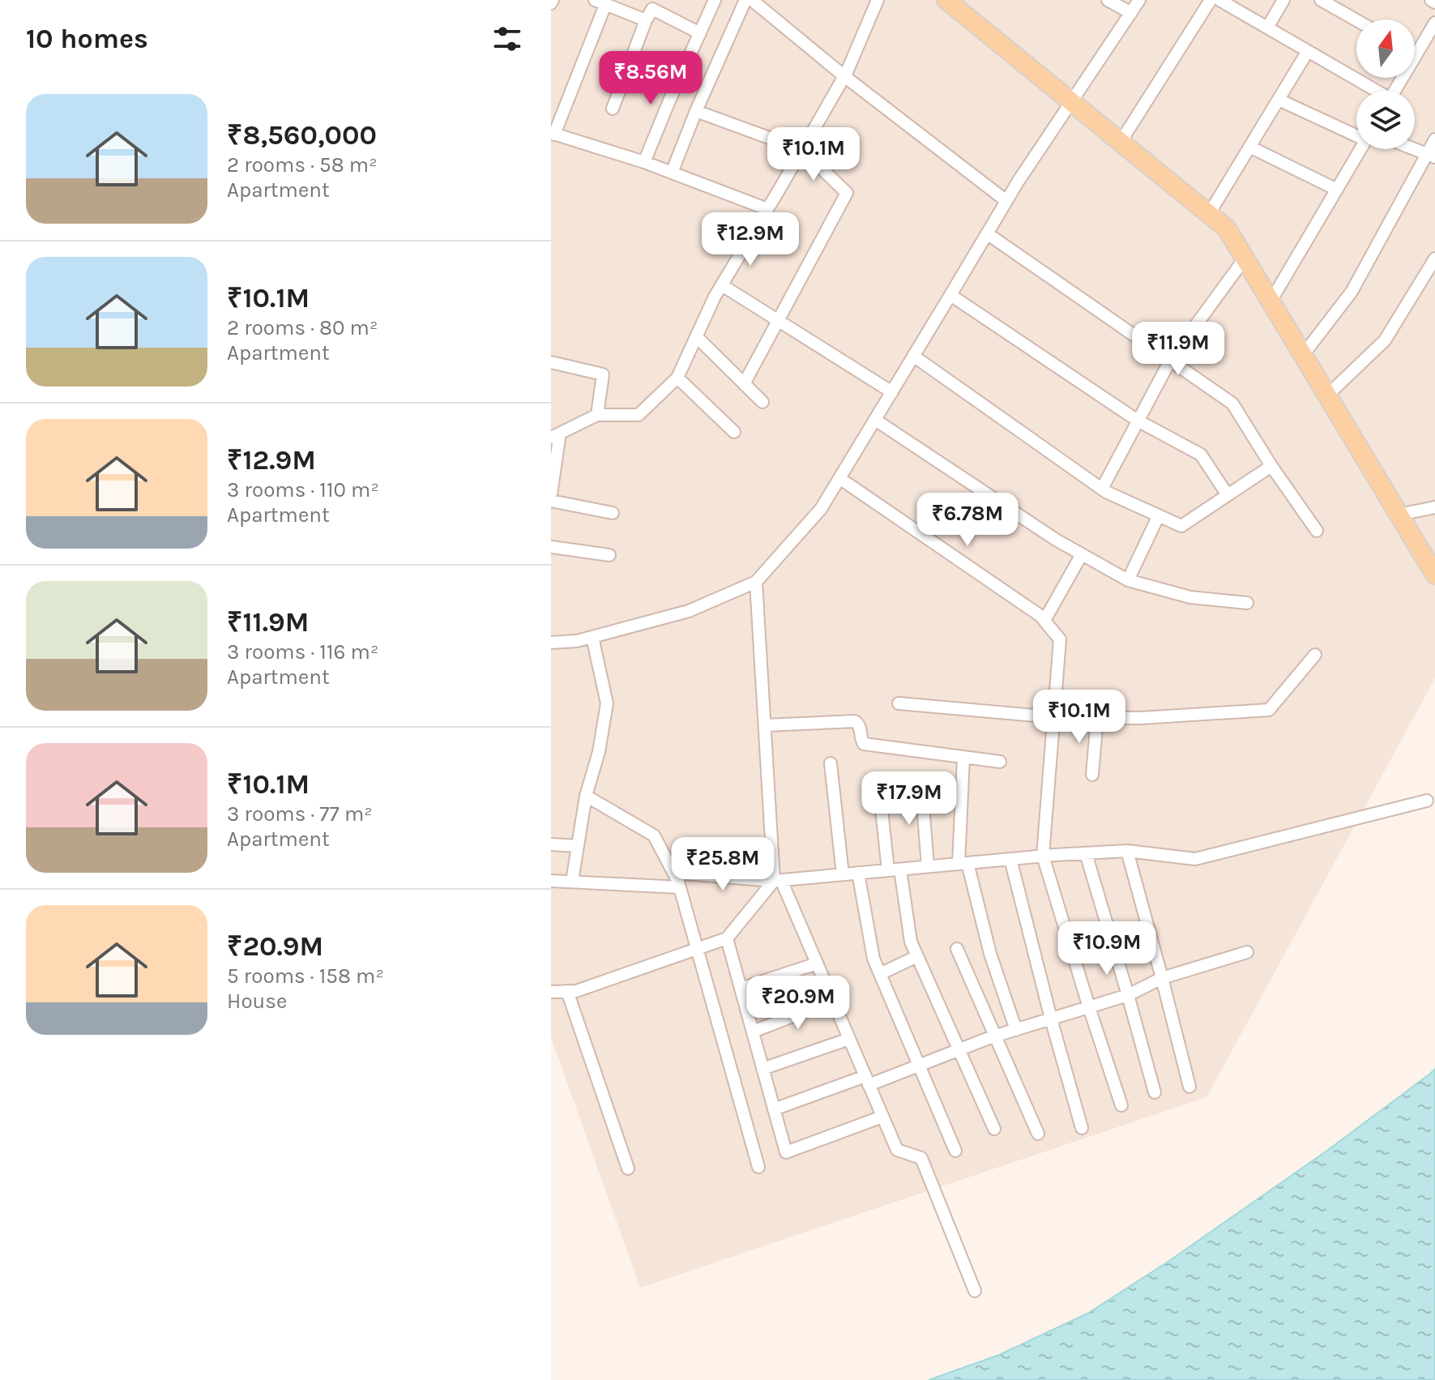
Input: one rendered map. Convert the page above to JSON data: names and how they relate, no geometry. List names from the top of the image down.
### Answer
{
  "north": "top",
  "page": {
    "heading": "10 homes",
    "price": [
      "₹8.56M",
      "₹10.1M",
      "₹12.9M",
      "₹11.9M",
      "₹6.78M",
      "₹10.1M",
      "₹17.9M",
      "₹25.8M",
      "₹10.9M",
      "₹20.9M"
    ],
    "list": [
      {
        "name": "₹8,560,000",
        "note": "2 rooms · 58 m² · Apartment"
      },
      {
        "name": "₹10.1M",
        "note": "2 rooms · 80 m² · Apartment"
      },
      {
        "name": "₹12.9M",
        "note": "3 rooms · 110 m² · Apartment"
      },
      {
        "name": "₹11.9M",
        "note": "3 rooms · 116 m² · Apartment"
      },
      {
        "name": "₹10.1M",
        "note": "3 rooms · 77 m² · Apartment"
      },
      {
        "name": "₹20.9M",
        "note": "5 rooms · 158 m² · House"
      }
    ]
  }
}
